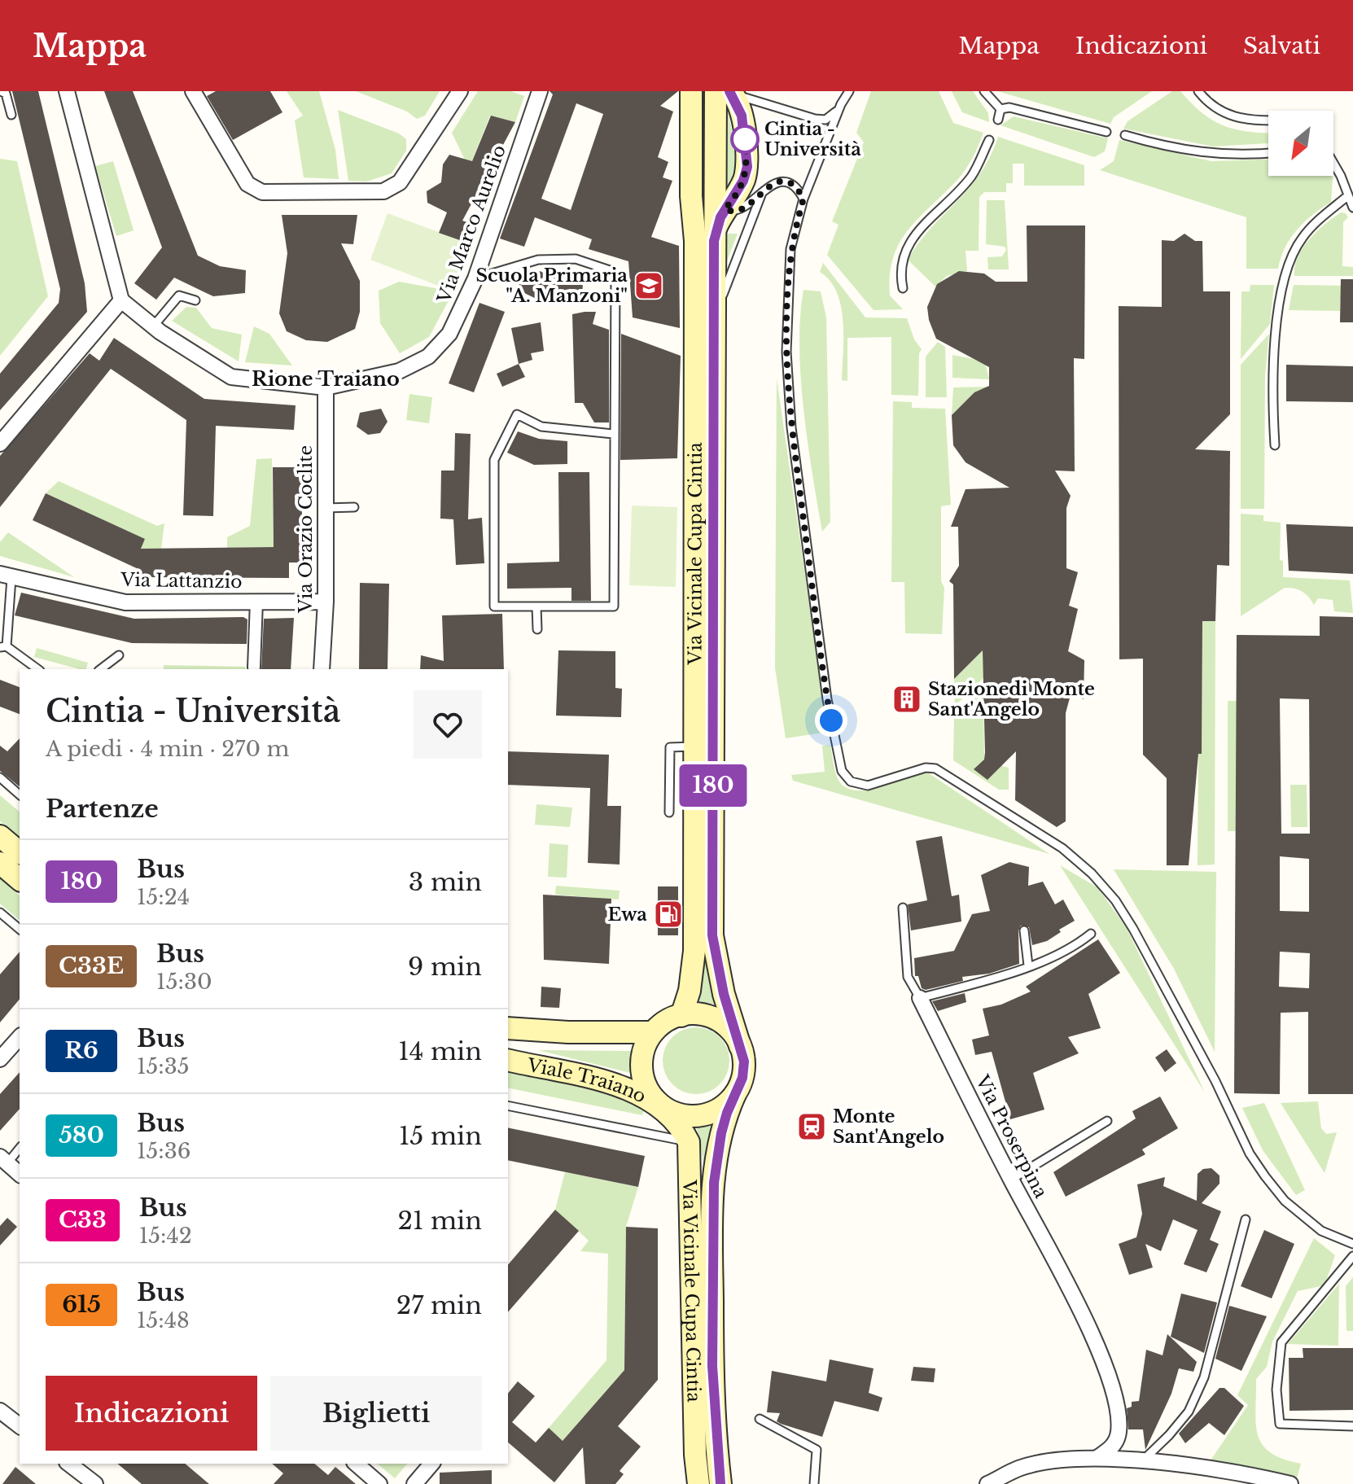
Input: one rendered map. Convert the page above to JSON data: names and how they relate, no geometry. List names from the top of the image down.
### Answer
{
  "streets": {
    "main road": ["Via Vicinale Cupa Cintia", "Viale Traiano"],
    "street": [
      "Via Marco Aurelio",
      "Via Orazio Coclite",
      "Via Lattanzio",
      "Via Proserpina"
    ]
  },
  "crossings": [
    ["Via Marco Aurelio", "Via Orazio Coclite"],
    ["Via Orazio Coclite", "Via Lattanzio"],
    ["Via Vicinale Cupa Cintia", "Viale Traiano"]
  ],
  "districts": ["Rione Traiano"],
  "places": {
    "other": ["Cintia - Università"],
    "school or university": ["Scuola Primaria \"A. Manzoni\""],
    "building": ["Stazionedi Monte Sant'Angelo"],
    "fuel station": ["Ewa"],
    "station": ["Monte Sant'Angelo"]
  },
  "lines": ["bus line 180"],
  "north": "bottom left",
  "page": {
    "header": "Mappa",
    "nav": ["Mappa", "Indicazioni", "Salvati"],
    "on_map": "180",
    "heading": [
      ["Cintia - Università", "A piedi · 4 min · 270 m"],
      "Partenze"
    ],
    "list": [
      {
        "mark": "180",
        "name": "Bus",
        "note": "15:24",
        "value": "3 min"
      },
      {
        "mark": "C33E",
        "name": "Bus",
        "note": "15:30",
        "value": "9 min"
      },
      {
        "mark": "R6",
        "name": "Bus",
        "note": "15:35",
        "value": "14 min"
      },
      {
        "mark": "580",
        "name": "Bus",
        "note": "15:36",
        "value": "15 min"
      },
      {
        "mark": "C33",
        "name": "Bus",
        "note": "15:42",
        "value": "21 min"
      },
      {
        "mark": "615",
        "name": "Bus",
        "note": "15:48",
        "value": "27 min"
      }
    ],
    "buttons": ["Indicazioni", "Biglietti"]
  }
}
